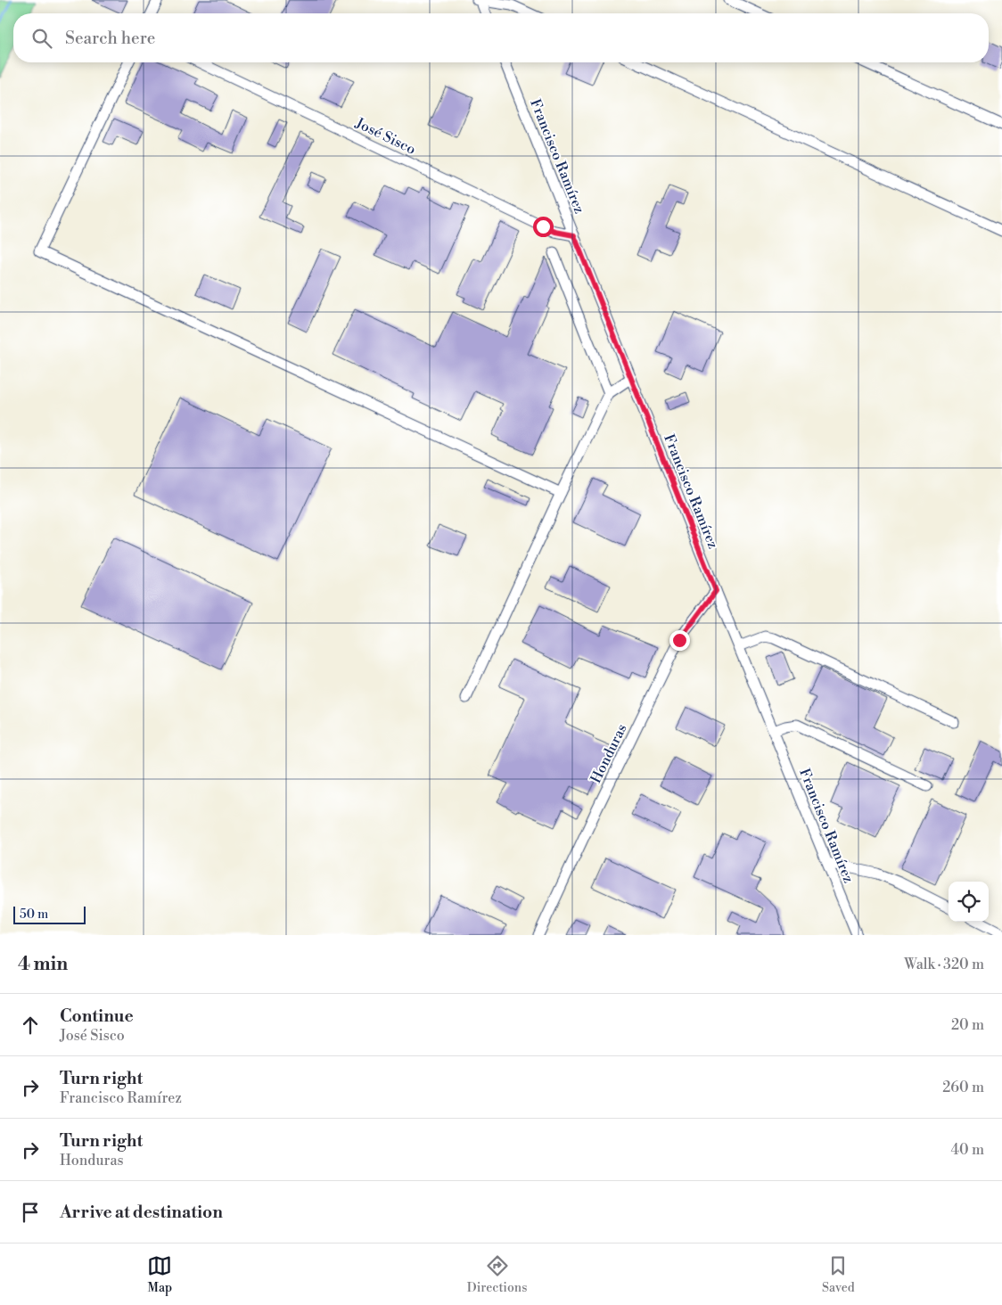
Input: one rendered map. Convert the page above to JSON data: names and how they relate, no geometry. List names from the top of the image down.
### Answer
{
  "streets": {
    "street": ["José Sisco", "Francisco Ramírez", "Honduras"]
  },
  "crossings": [
    ["José Sisco", "Francisco Ramírez"],
    ["Francisco Ramírez", "Honduras"]
  ],
  "scale_bar": "50 m",
  "page": {
    "search": "Search here",
    "scale": "50 m",
    "heading": ["4 min", "Walk · 320 m"],
    "list": [
      ["Continue", "José Sisco", "20 m"],
      ["Turn right", "Francisco Ramírez", "260 m"],
      ["Turn right", "Honduras", "40 m"],
      "Arrive at destination"
    ],
    "nav": ["Map", "Directions", "Saved"]
  }
}
